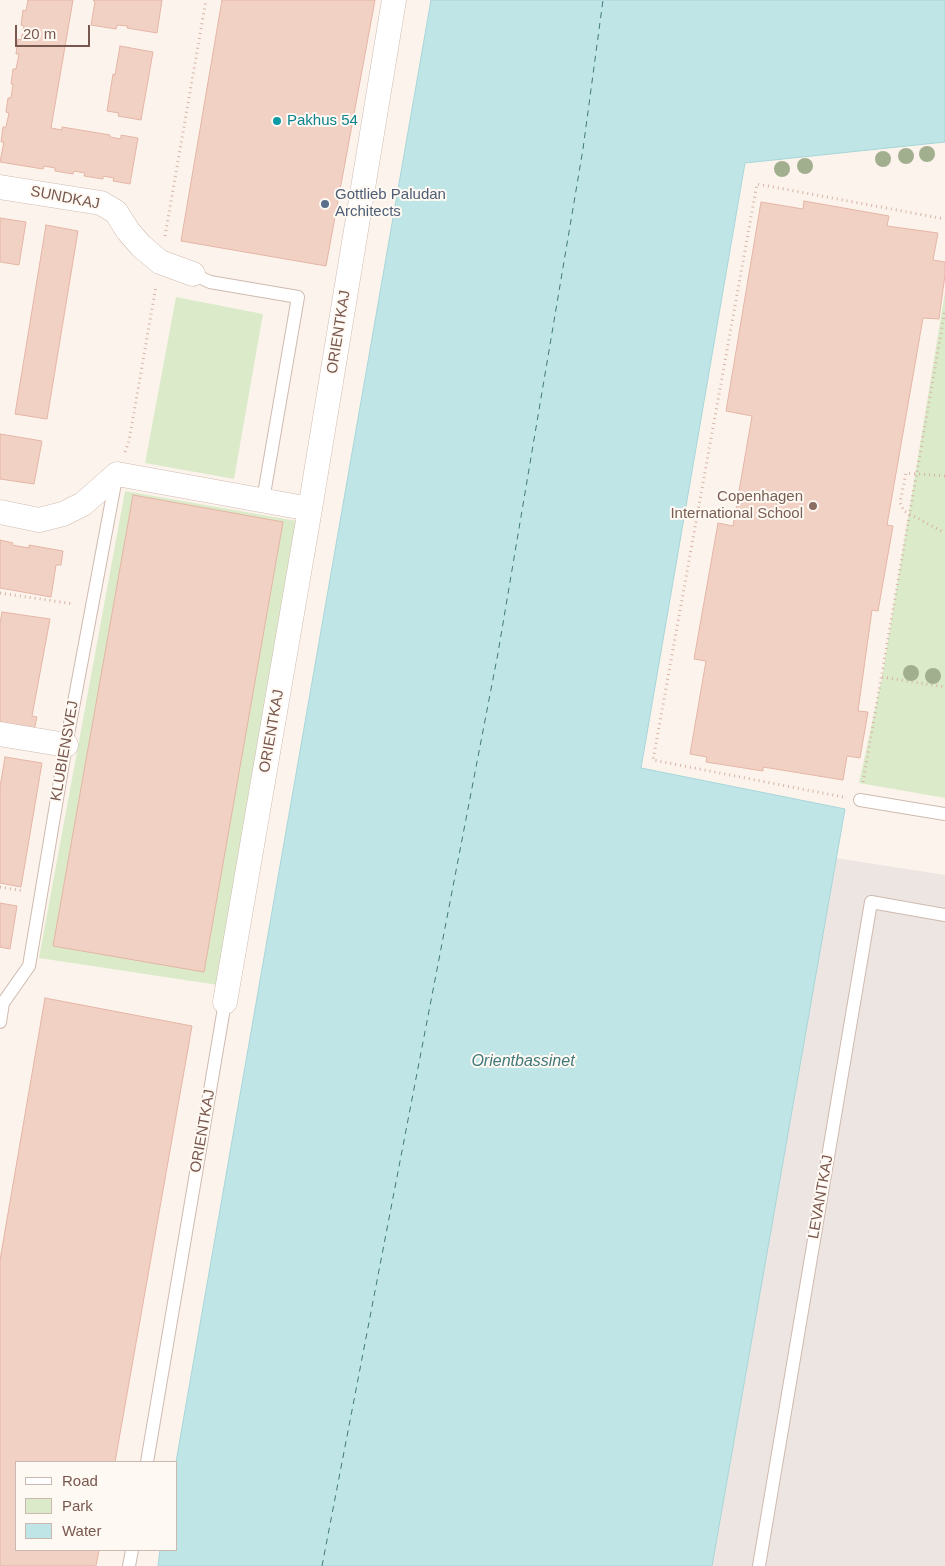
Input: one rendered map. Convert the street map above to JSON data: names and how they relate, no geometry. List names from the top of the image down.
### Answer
{
  "streets": {
    "street": ["SUNDKAJ", "ORIENTKAJ"],
    "lane": ["KLUBIENSVEJ", "LEVANTKAJ"]
  },
  "water": ["Orientbassinet"],
  "places": ["Pakhus 54", "Gottlieb Paludan Architects", "Copenhagen International School"],
  "legend": ["Road", "Park", "Water"],
  "scale_bar": "20 m"
}
